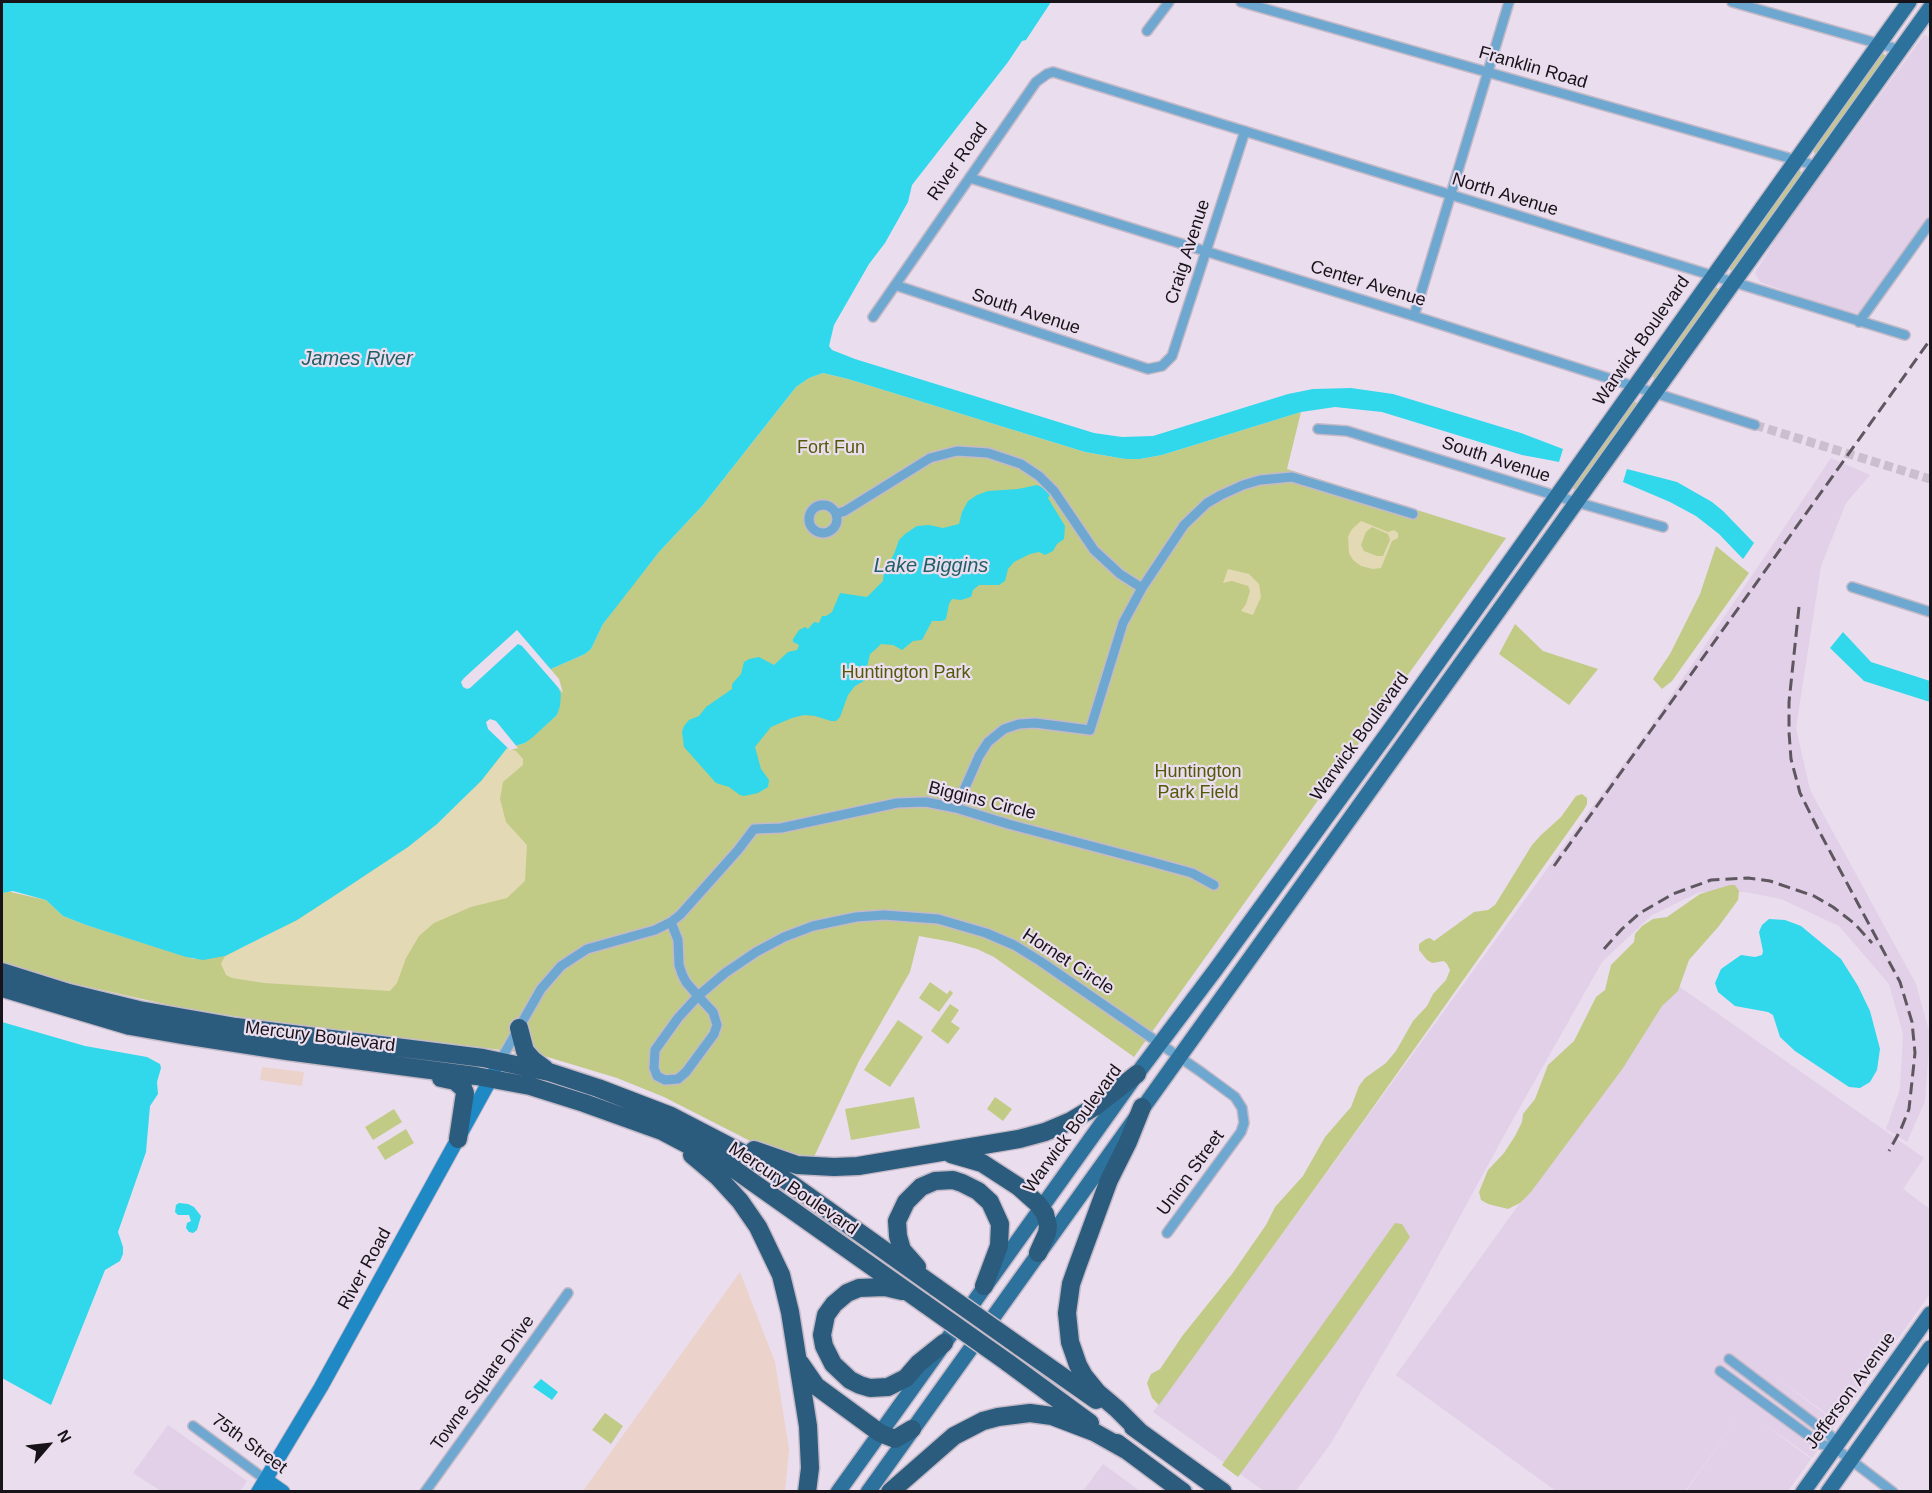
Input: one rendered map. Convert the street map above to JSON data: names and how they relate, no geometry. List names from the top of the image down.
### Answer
{
  "streets": {
    "highway": ["Mercury Boulevard"],
    "main road": ["Warwick Boulevard", "Jefferson Avenue"],
    "street": [
      "Franklin Road",
      "River Road",
      "North Avenue",
      "Craig Avenue",
      "Center Avenue",
      "South Avenue",
      "Biggins Circle",
      "Hornet Circle",
      "Union Street",
      "Towne Square Drive",
      "75th Street"
    ]
  },
  "crossings": [
    ["Franklin Road", "Warwick Boulevard"],
    ["River Road", "North Avenue"],
    ["River Road", "Center Avenue"],
    ["River Road", "South Avenue"],
    ["River Road", "Mercury Boulevard"],
    ["River Road", "75th Street"],
    ["North Avenue", "Craig Avenue"],
    ["North Avenue", "Warwick Boulevard"],
    ["Craig Avenue", "Center Avenue"],
    ["Craig Avenue", "South Avenue"],
    ["Center Avenue", "Warwick Boulevard"],
    ["South Avenue", "Warwick Boulevard"],
    ["Warwick Boulevard", "Hornet Circle"],
    ["Hornet Circle", "Union Street"]
  ],
  "water": ["James River", "Lake Biggins"],
  "parks": ["Fort Fun", "Huntington Park", "Huntington Park Field"],
  "north": "top right"
}
